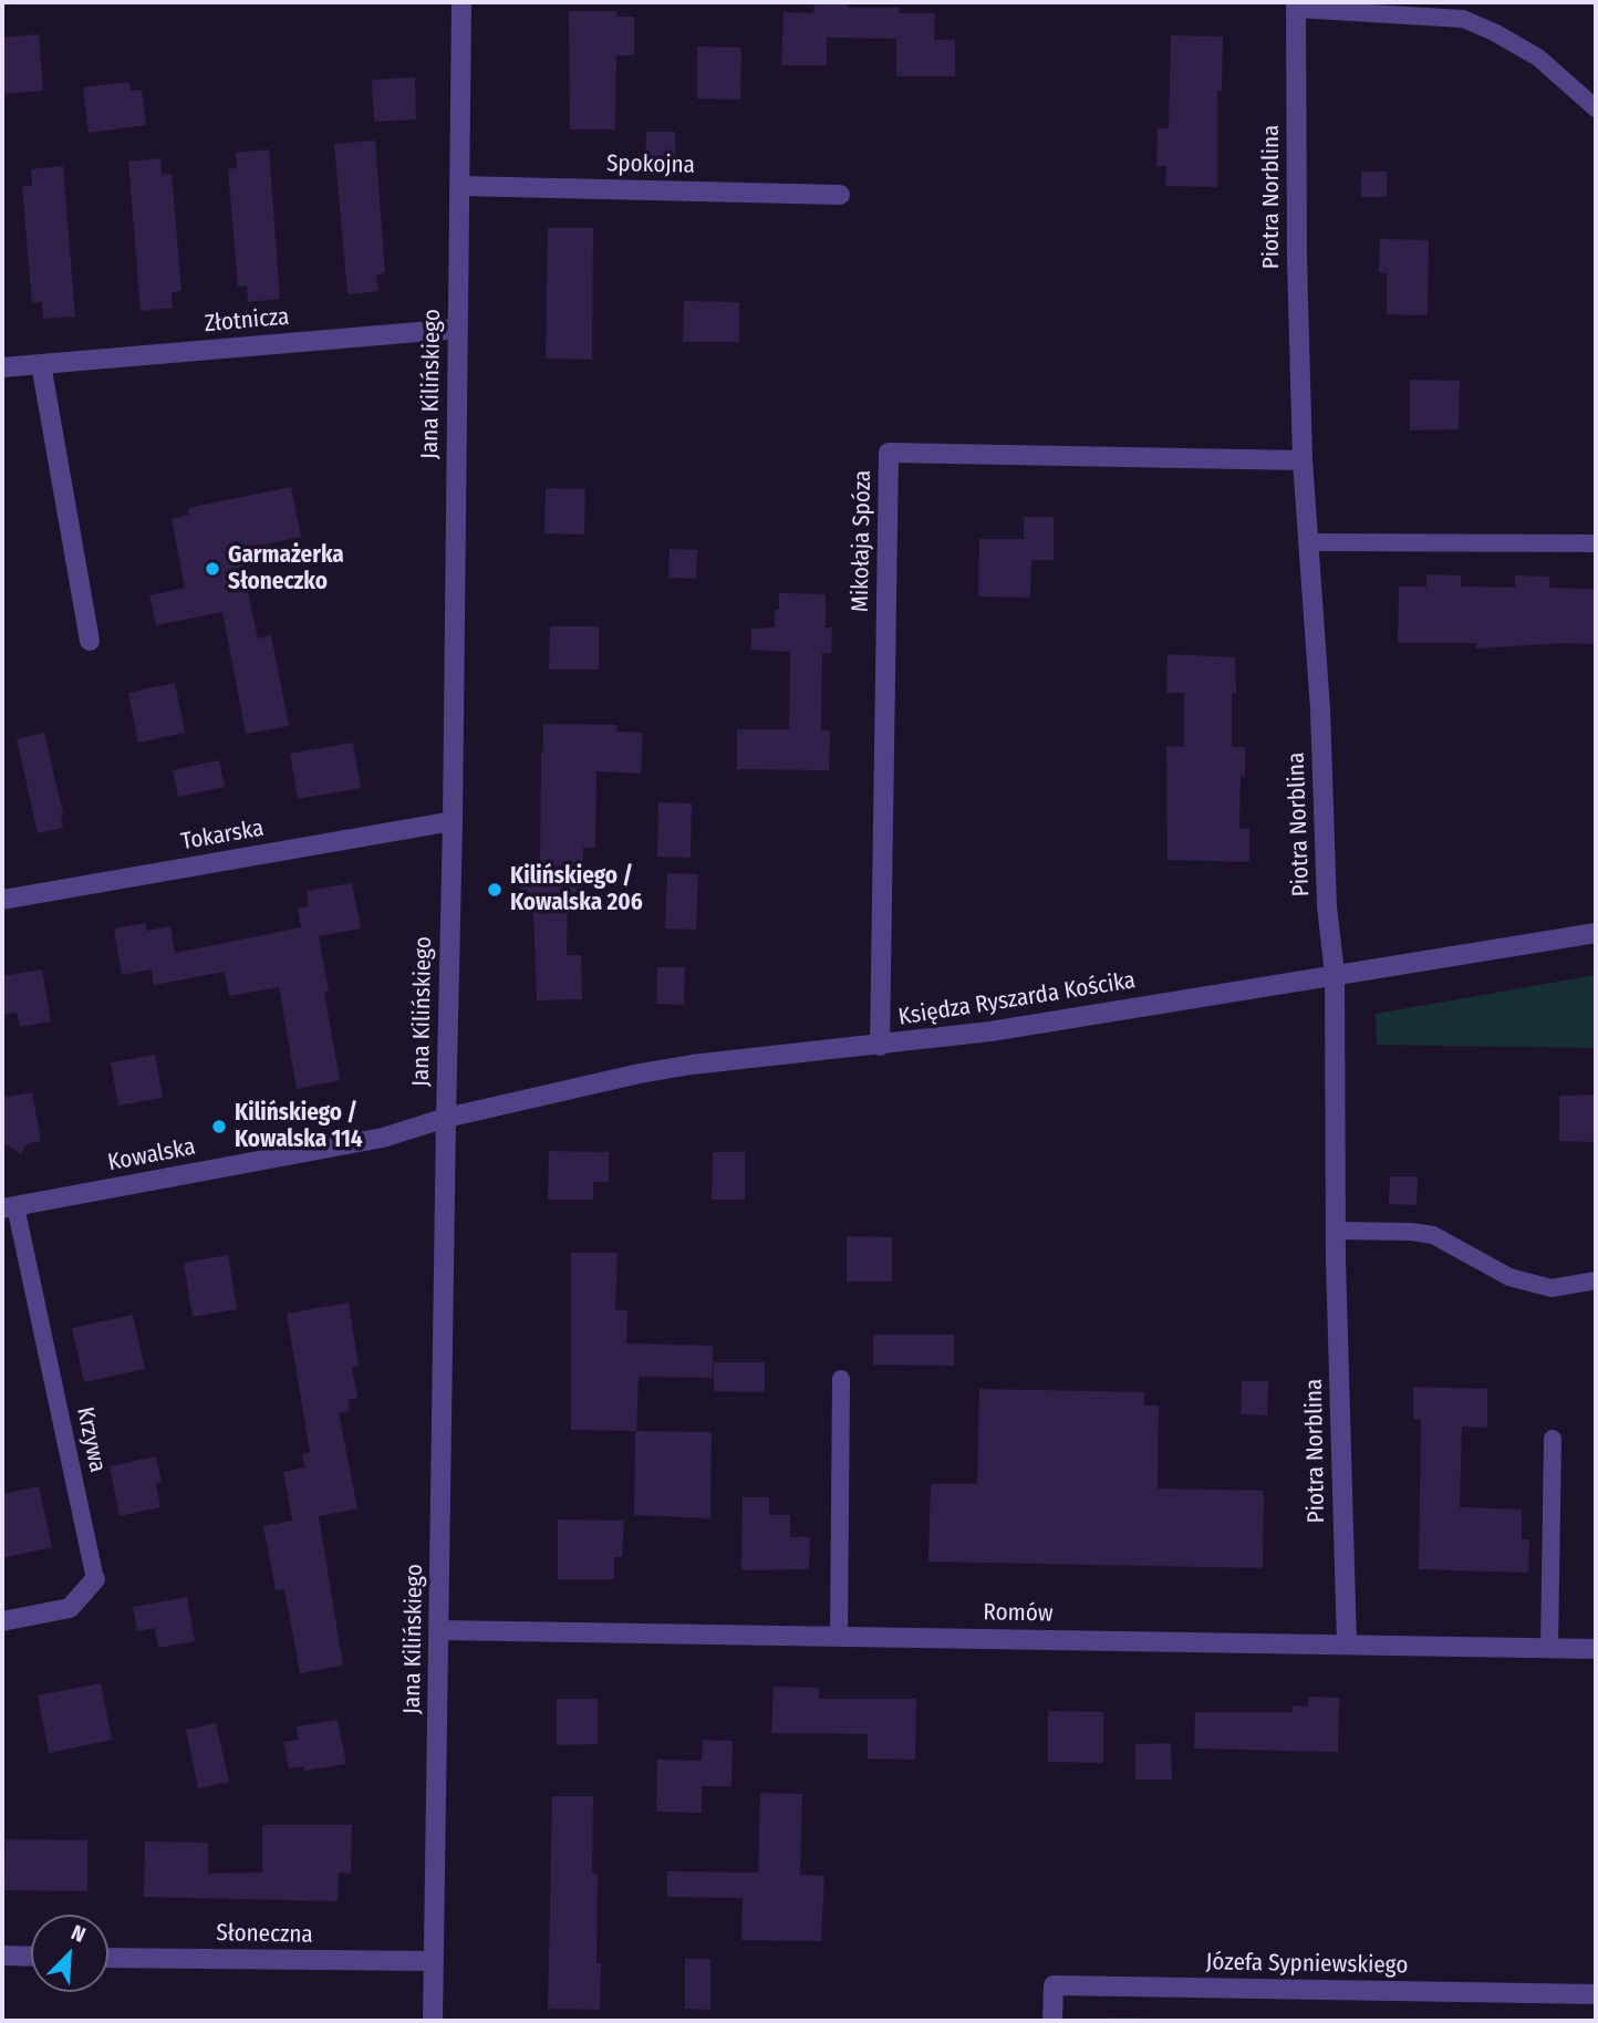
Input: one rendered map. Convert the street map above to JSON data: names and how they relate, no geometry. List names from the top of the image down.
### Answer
{
  "streets": {
    "street": [
      "Spokojna",
      "Piotra Norblina",
      "Złotnicza",
      "Jana Kilińskiego",
      "Mikołaja Spóza",
      "Tokarska",
      "Księdza Ryszarda Kościka",
      "Kowalska",
      "Krzywa",
      "Romów",
      "Słoneczna",
      "Józefa Sypniewskiego"
    ]
  },
  "crossings": [
    ["Spokojna", "Jana Kilińskiego"],
    ["Piotra Norblina", "Mikołaja Spóza"],
    ["Piotra Norblina", "Księdza Ryszarda Kościka"],
    ["Piotra Norblina", "Romów"],
    ["Złotnicza", "Jana Kilińskiego"],
    ["Jana Kilińskiego", "Tokarska"],
    ["Jana Kilińskiego", "Księdza Ryszarda Kościka"],
    ["Jana Kilińskiego", "Kowalska"],
    ["Jana Kilińskiego", "Romów"],
    ["Jana Kilińskiego", "Słoneczna"],
    ["Mikołaja Spóza", "Księdza Ryszarda Kościka"],
    ["Księdza Ryszarda Kościka", "Kowalska"],
    ["Kowalska", "Krzywa"]
  ],
  "places": ["Garmażerka Słoneczko", "Kilińskiego / Kowalska 206", "Kilińskiego / Kowalska 114"],
  "north": "top right"
}
